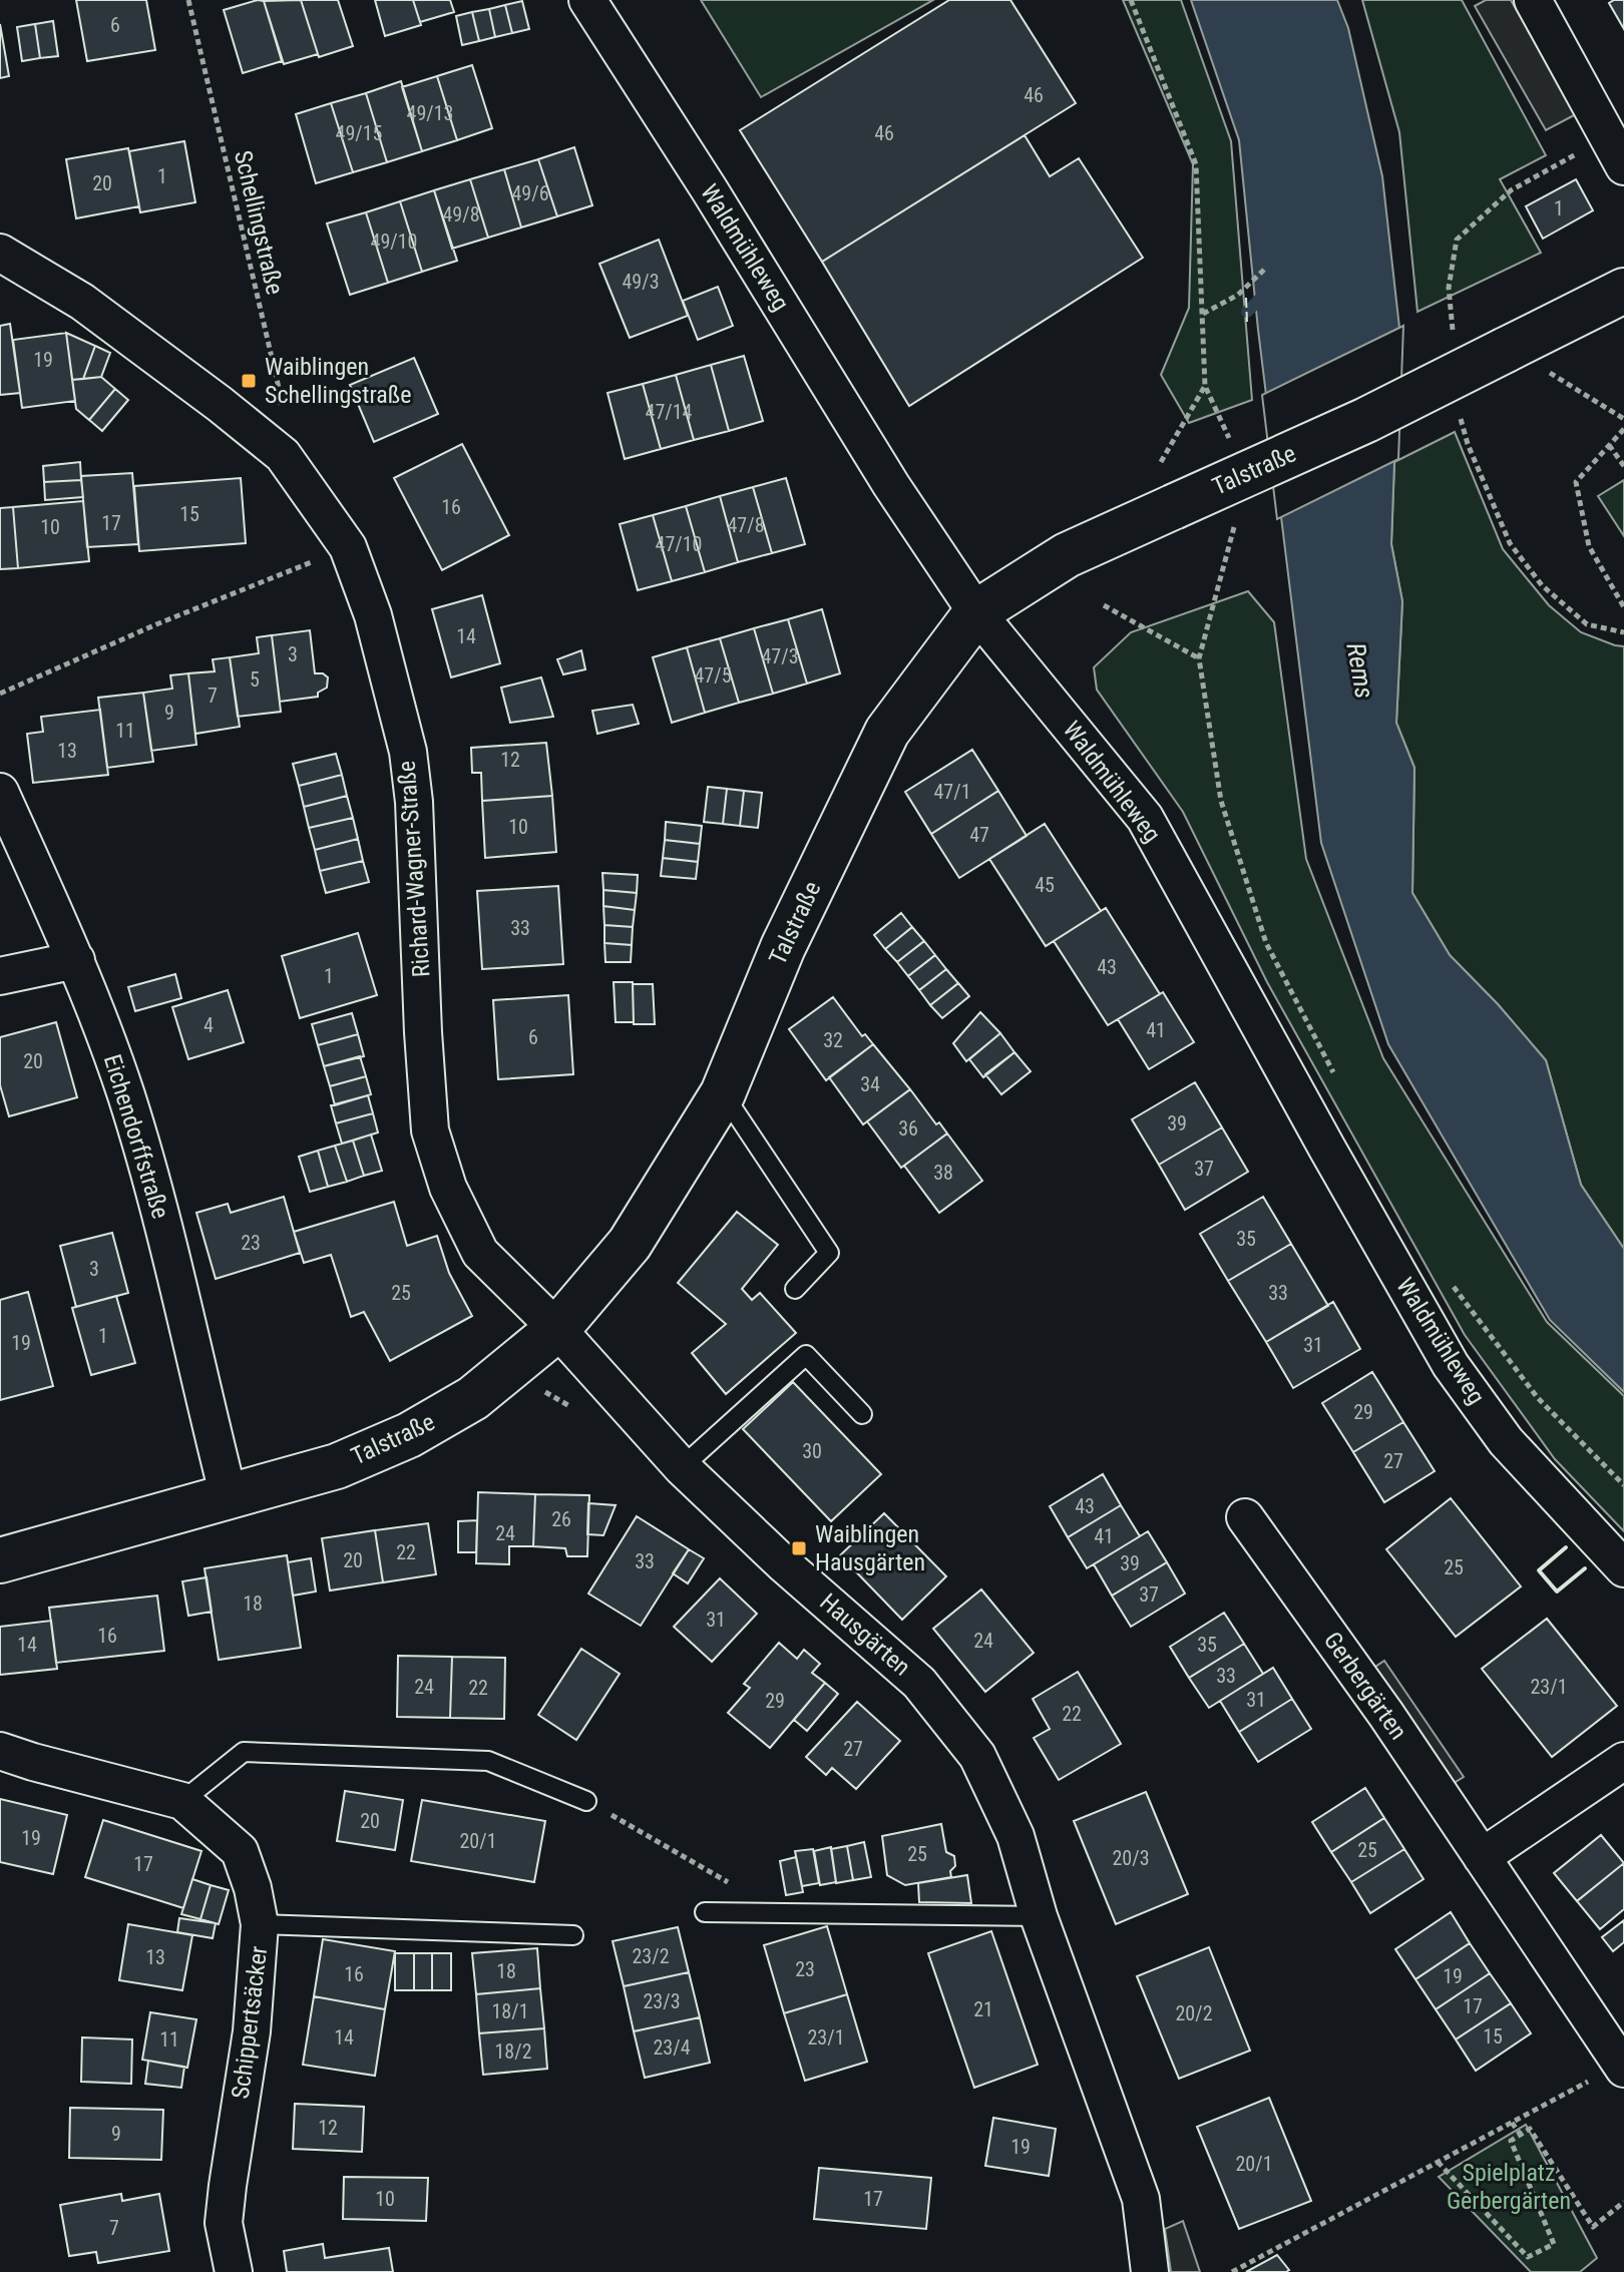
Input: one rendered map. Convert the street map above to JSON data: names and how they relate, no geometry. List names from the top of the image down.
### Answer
{
  "streets": {
    "street": [
      "Waldmühleweg",
      "Talstraße",
      "Richard-Wagner-Straße",
      "Eichendorffstraße",
      "Hausgärten",
      "Gerbergärten",
      "Schippertsäcker"
    ],
    "path": ["Schellingstraße"]
  },
  "crossings": [
    ["Schellingstraße", "Richard-Wagner-Straße"],
    ["Waldmühleweg", "Talstraße"],
    ["Talstraße", "Richard-Wagner-Straße"],
    ["Talstraße", "Eichendorffstraße"],
    ["Talstraße", "Hausgärten"],
    ["Richard-Wagner-Straße", "Hausgärten"]
  ],
  "water": ["Rems"],
  "parks": ["Spielplatz Gerbergärten"],
  "places": {
    "transit": ["Waiblingen Schellingstraße", "Waiblingen Hausgärten"]
  },
  "house_numbers": [
    "6",
    "46",
    "49/13",
    "49/15",
    "46",
    "1",
    "20",
    "49/6",
    "1",
    "49/8",
    "49/10",
    "49/3",
    "19",
    "47/14",
    "16",
    "15",
    "17",
    "47/8",
    "10",
    "47/10",
    "14",
    "3",
    "47/3",
    "47/5",
    "5",
    "7",
    "9",
    "11",
    "13",
    "12",
    "47/1",
    "10",
    "47",
    "45",
    "33",
    "43",
    "1",
    "4",
    "41",
    "6",
    "32",
    "20",
    "34",
    "39",
    "36",
    "37",
    "38",
    "35",
    "23",
    "3",
    "25",
    "33",
    "1",
    "19",
    "31",
    "29",
    "30",
    "27",
    "43",
    "26",
    "24",
    "41",
    "22",
    "20",
    "33",
    "39",
    "25",
    "37",
    "18",
    "31",
    "16",
    "24",
    "14",
    "35",
    "33",
    "24",
    "23/1",
    "22",
    "31",
    "29",
    "22",
    "27",
    "20",
    "19",
    "20/1",
    "25",
    "25",
    "20/3",
    "17",
    "23/2",
    "13",
    "23",
    "18",
    "16",
    "19",
    "23/3",
    "17",
    "21",
    "18/1",
    "20/2",
    "15",
    "14",
    "23/1",
    "11",
    "23/4",
    "18/2",
    "12",
    "9",
    "19",
    "20/1",
    "10",
    "17",
    "7"
  ]
}
